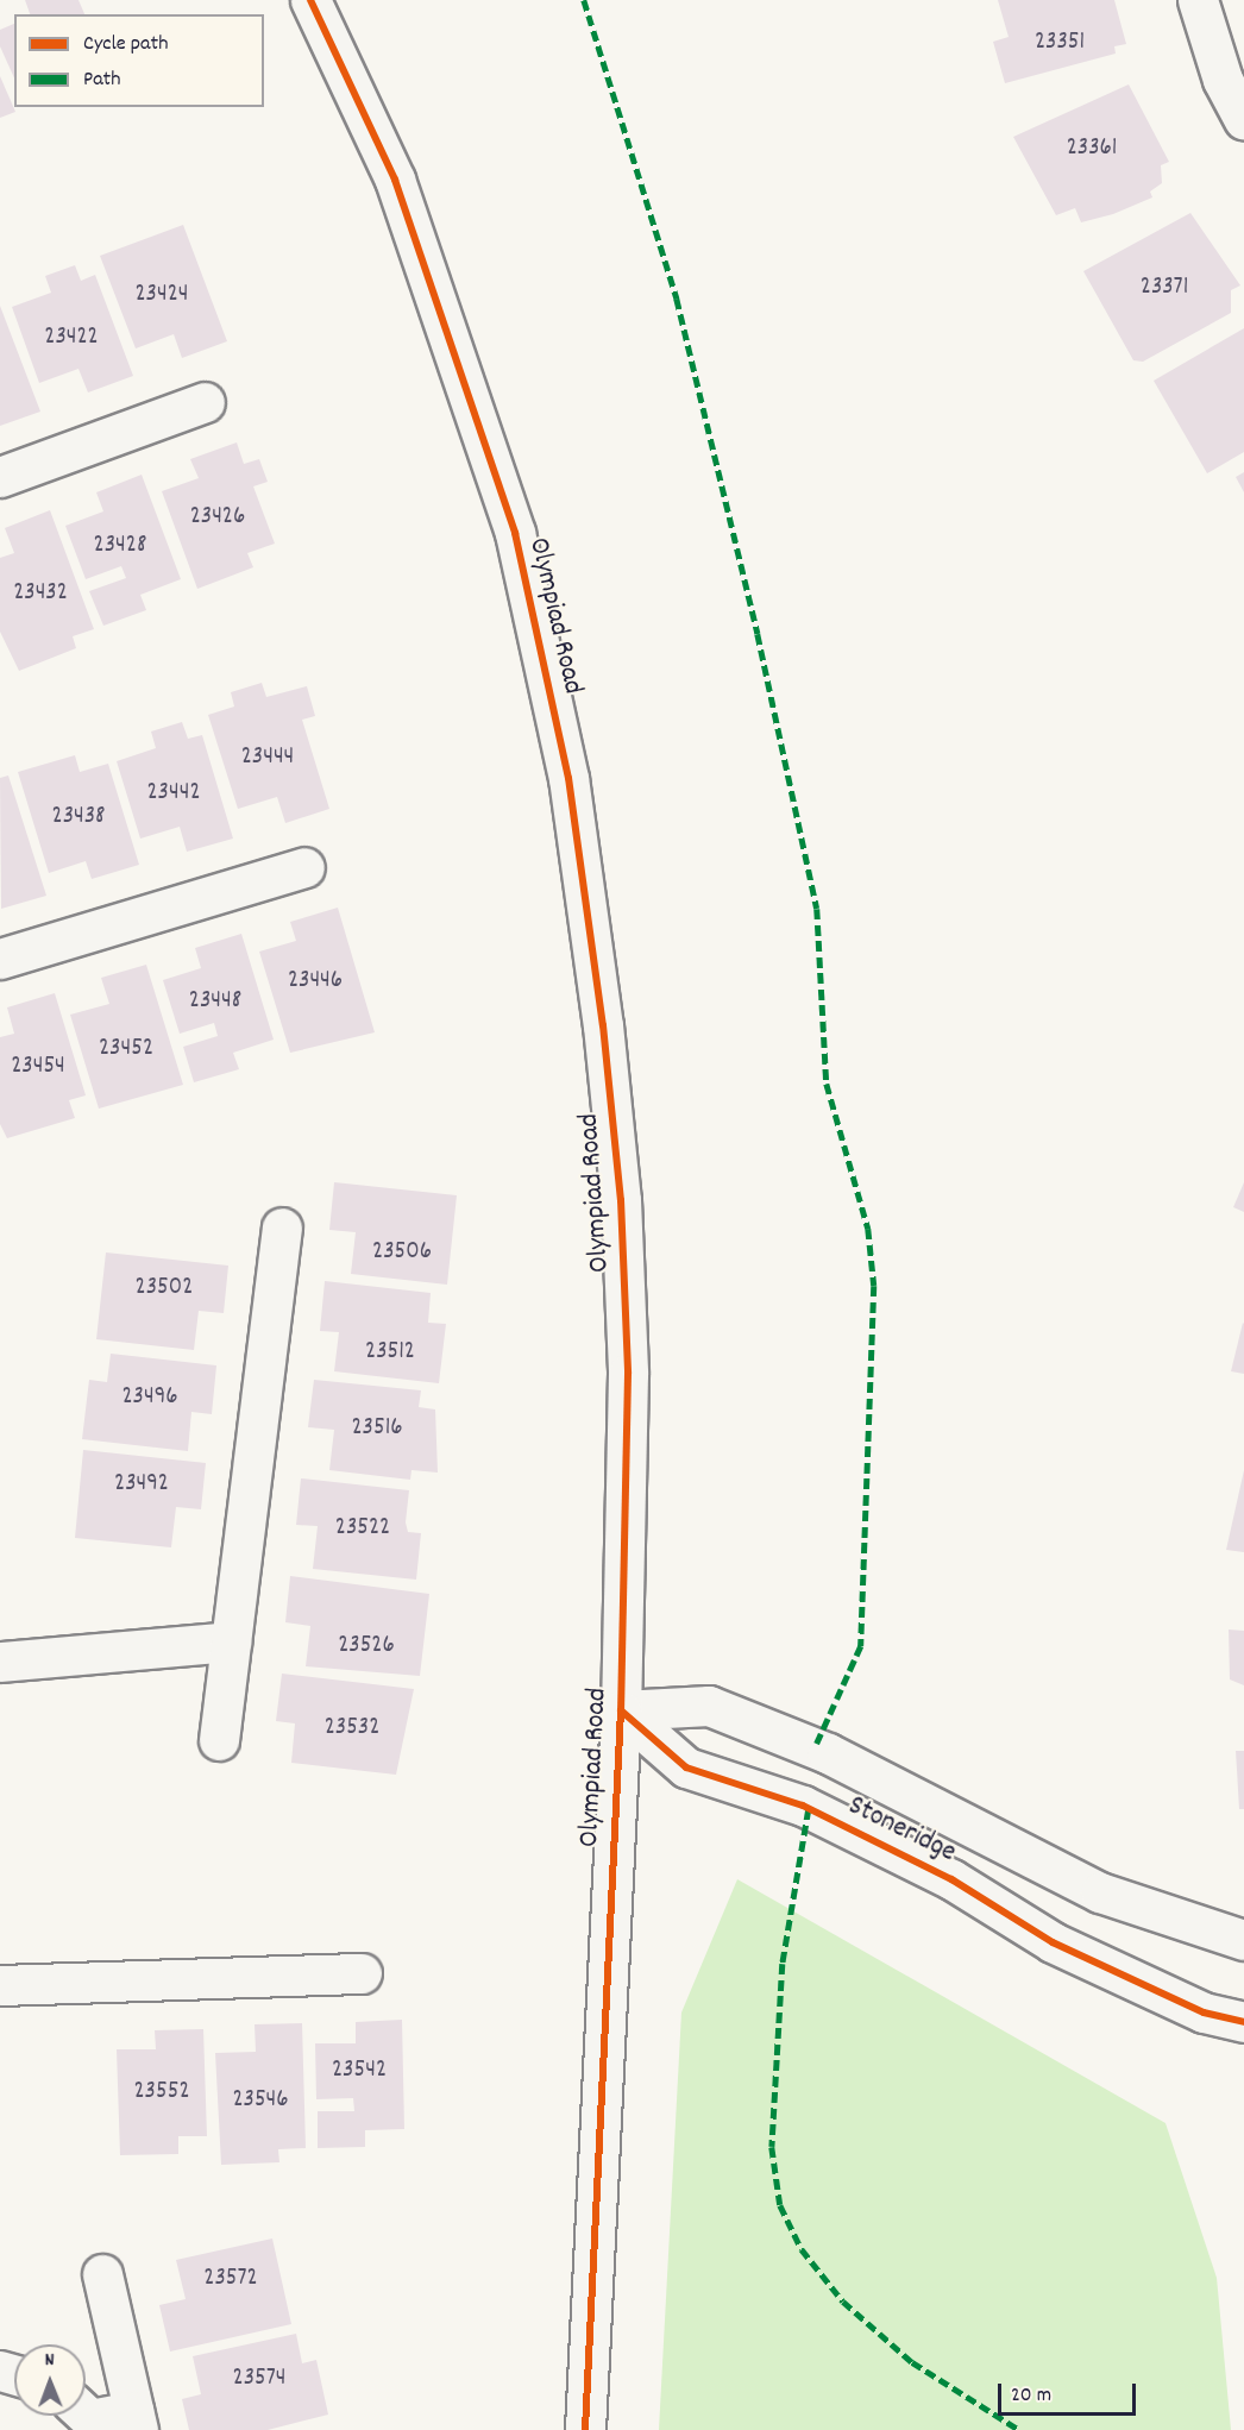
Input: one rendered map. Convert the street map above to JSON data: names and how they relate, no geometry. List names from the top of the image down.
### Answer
{
  "streets": {
    "main road": ["Olympiad Road", "Stoneridge"]
  },
  "crossings": [
    ["Olympiad Road", "Stoneridge"]
  ],
  "house_numbers": [
    "23351",
    "23361",
    "23371",
    "23424",
    "23422",
    "23426",
    "23428",
    "23432",
    "23444",
    "23442",
    "23438",
    "23446",
    "23448",
    "23452",
    "23454",
    "23506",
    "23502",
    "23512",
    "23496",
    "23516",
    "23492",
    "23522",
    "23526",
    "23532",
    "23542",
    "23552",
    "23546",
    "23572",
    "23574"
  ],
  "legend": ["Cycle path", "Path"],
  "scale_bar": "20 m",
  "north": "top"
}
